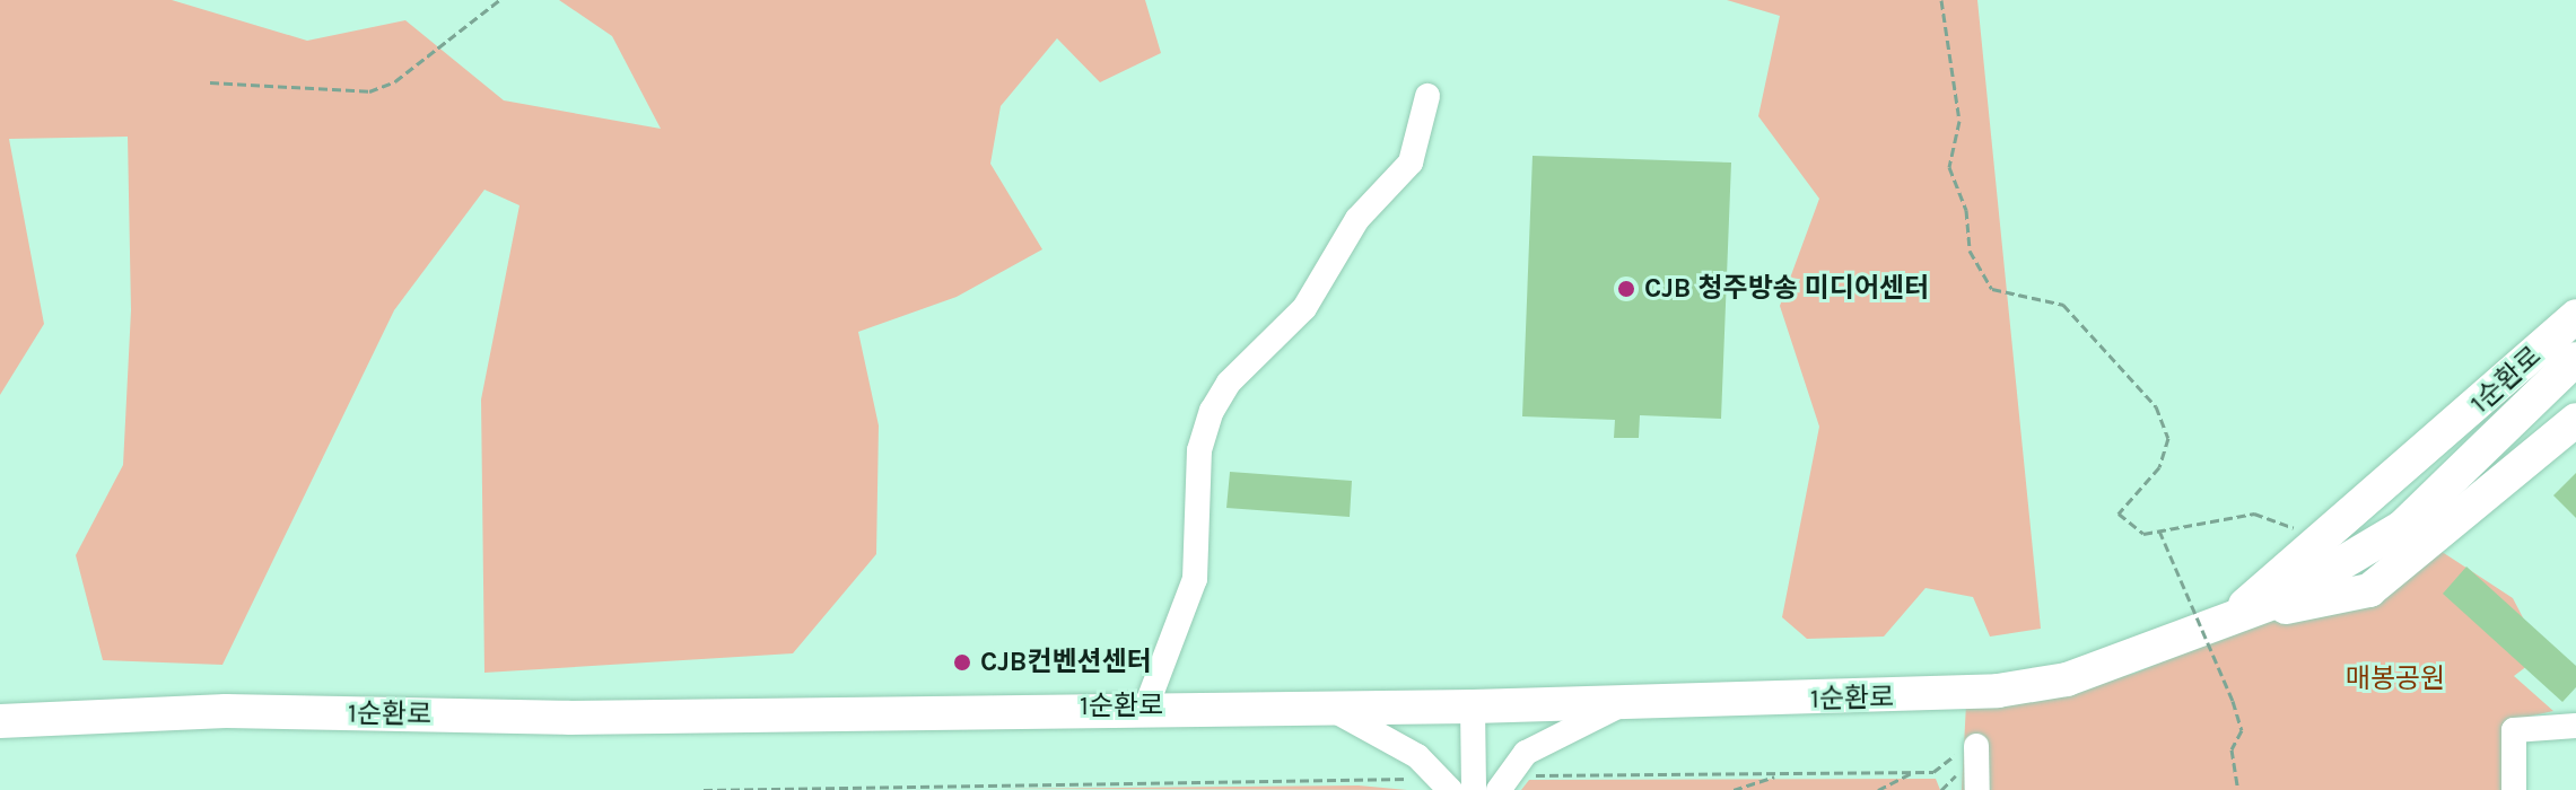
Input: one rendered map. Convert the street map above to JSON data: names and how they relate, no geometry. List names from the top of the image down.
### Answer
{
  "streets": {
    "main road": ["1순환로"]
  },
  "parks": ["매봉공원"],
  "places": ["CJB 청주방송 미디어센터", "CJB컨벤션센터"]
}
